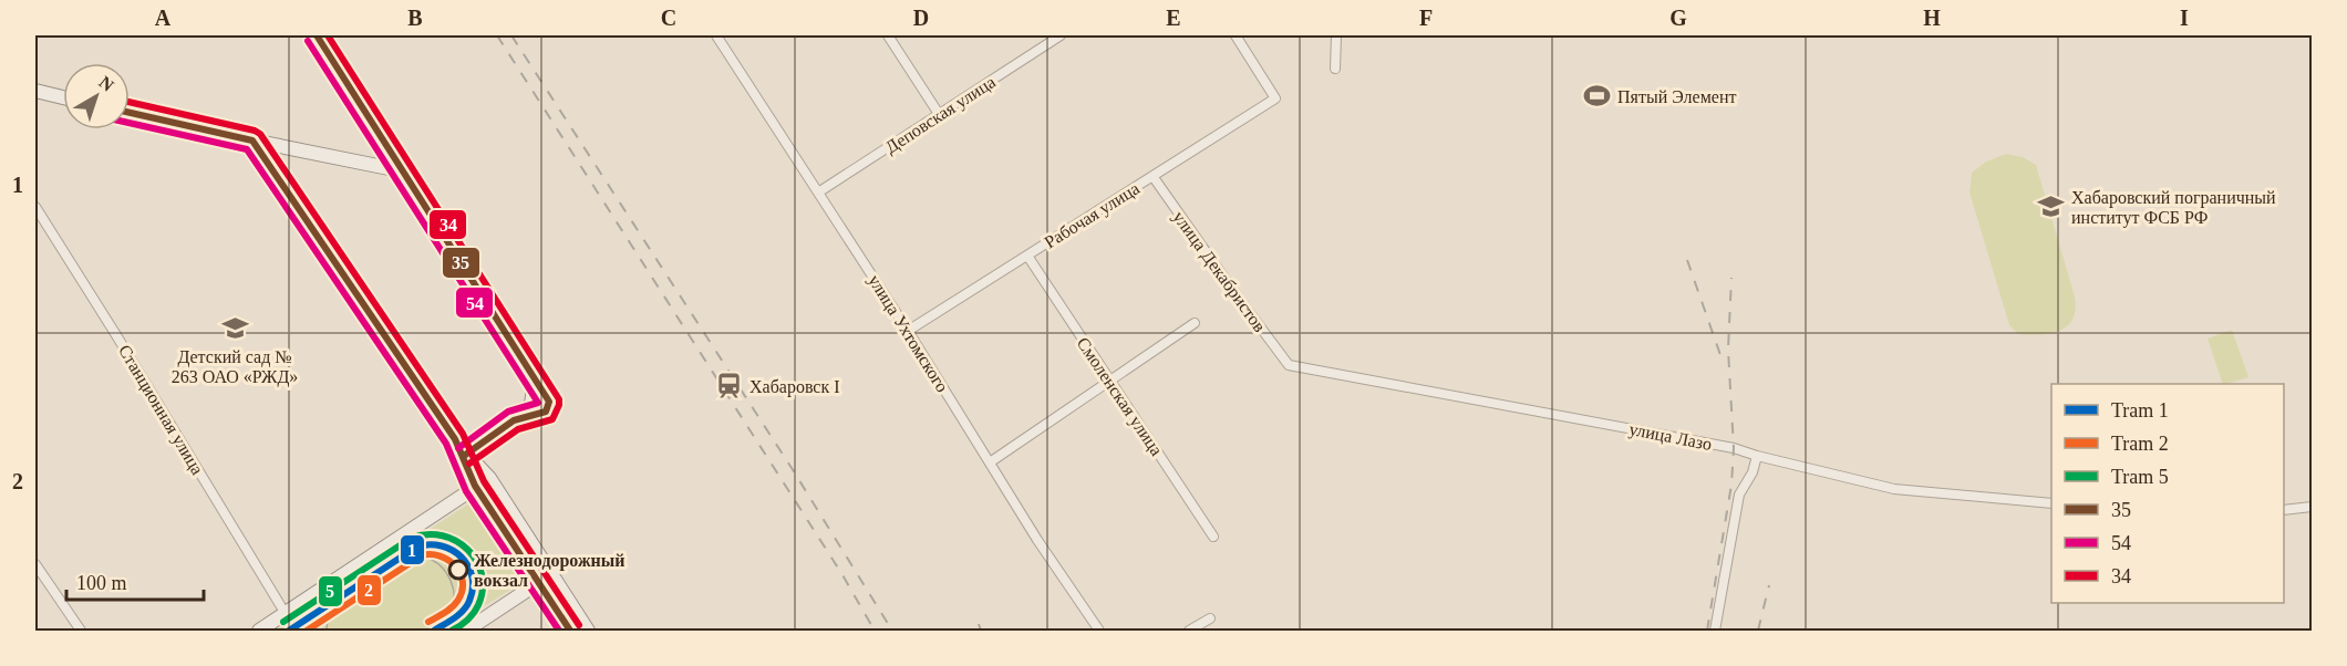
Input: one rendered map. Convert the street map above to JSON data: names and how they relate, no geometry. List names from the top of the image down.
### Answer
{
  "streets": {
    "street": [
      "Деповская улица",
      "Рабочая улица",
      "улица Декабристов",
      "улица Ухтомского",
      "Смоленская улица",
      "Станционная улица",
      "улица Лазо"
    ]
  },
  "crossings": [
    ["Деповская улица", "улица Ухтомского"],
    ["Рабочая улица", "улица Декабристов"],
    ["Рабочая улица", "улица Ухтомского"],
    ["Рабочая улица", "Смоленская улица"],
    ["улица Декабристов", "улица Лазо"]
  ],
  "places": {
    "sports": ["Пятый Элемент"],
    "school or university": ["Хабаровский пограничный институт ФСБ РФ", "Детский сад № 263 ОАО «РЖД»"],
    "station": ["Хабаровск I"],
    "other": ["Железнодорожный вокзал"]
  },
  "lines": [
    "transit line 35",
    "transit line 34",
    "transit line 54",
    "tram line 5",
    "tram line 1",
    "tram line 2"
  ],
  "legend": [
    "Tram 1",
    "Tram 2",
    "Tram 5",
    "35",
    "54",
    "34"
  ],
  "scale_bar": "100 m",
  "north": "top right",
  "grid": {
    "columns": [
      "A",
      "B",
      "C",
      "D",
      "E",
      "F",
      "G",
      "H",
      "I"
    ],
    "rows": ["1", "2"]
  }
}
